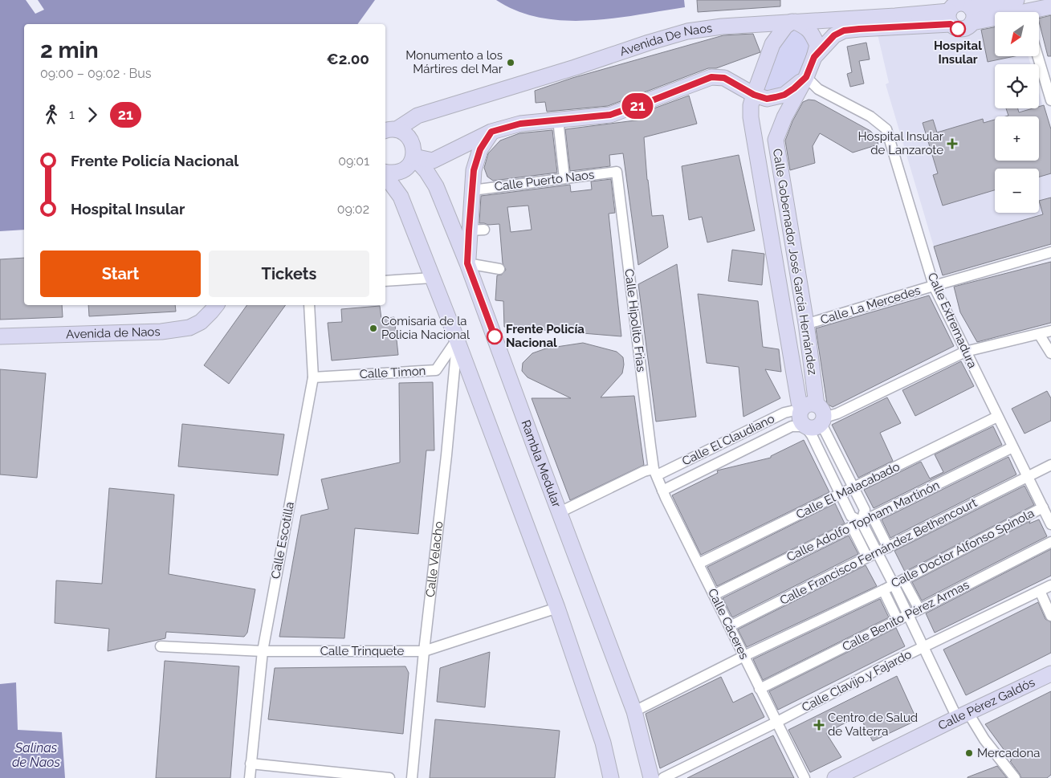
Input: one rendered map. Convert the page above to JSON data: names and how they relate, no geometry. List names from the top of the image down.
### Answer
{
  "streets": {
    "street": [
      "Avenida De Naos",
      "Calle Puerto Naos",
      "Calle Gobernador José García Hernández",
      "Calle La Mercedes",
      "Calle Hipolito Frias",
      "Calle Extremadura",
      "Avenida de Naos",
      "Calle Timon",
      "Calle El Claudiano",
      "Rambla Medular",
      "Calle El Malacabado",
      "Calle Adolfo Topham Martinón",
      "Calle Escotilla",
      "Calle Doctor Alfonso Spinola",
      "Calle Francisco Fernández Bethencourt",
      "Calle Velacho",
      "Calle Benito Pérez Armas",
      "Calle Cáceres",
      "Calle Trinquete",
      "Calle Clavijo y Fajardo",
      "Calle Pérez Galdós"
    ]
  },
  "crossings": [
    ["Avenida De Naos", "Calle Gobernador José García Hernández"],
    ["Calle Puerto Naos", "Calle Hipolito Frias"],
    ["Calle Gobernador José García Hernández", "Calle La Mercedes"],
    ["Calle Gobernador José García Hernández", "Calle Extremadura"],
    ["Calle Gobernador José García Hernández", "Calle El Claudiano"],
    ["Calle La Mercedes", "Calle Extremadura"],
    ["Calle Hipolito Frias", "Calle El Claudiano"],
    ["Calle Hipolito Frias", "Calle Cáceres"],
    ["Calle Extremadura", "Calle El Malacabado"],
    ["Calle Extremadura", "Calle Adolfo Topham Martinón"],
    ["Calle Extremadura", "Calle Doctor Alfonso Spinola"],
    ["Calle Extremadura", "Calle Francisco Fernández Bethencourt"],
    ["Calle Timon", "Calle Escotilla"],
    ["Calle Timon", "Calle Velacho"],
    ["Calle El Claudiano", "Rambla Medular"],
    ["Calle El Claudiano", "Calle Cáceres"],
    ["Rambla Medular", "Calle Doctor Alfonso Spinola"],
    ["Calle El Malacabado", "Calle Cáceres"],
    ["Calle Adolfo Topham Martinón", "Calle Cáceres"],
    ["Calle Escotilla", "Calle Trinquete"],
    ["Calle Doctor Alfonso Spinola", "Calle Cáceres"],
    ["Calle Francisco Fernández Bethencourt", "Calle Cáceres"],
    ["Calle Velacho", "Calle Trinquete"],
    ["Calle Benito Pérez Armas", "Calle Cáceres"],
    ["Calle Cáceres", "Calle Clavijo y Fajardo"]
  ],
  "water": ["Salinas de Naos"],
  "places": {
    "other": [
      "Hospital Insular",
      "Monumento a los Mártires del Mar",
      "Comisaria de la Policia Nacional",
      "Frente Policía Nacional",
      "Mercadona"
    ],
    "health": ["Hospital Insular de Lanzarote", "Centro de Salud de Valterra"]
  },
  "lines": ["bus line 21"],
  "north": "bottom left",
  "page": {
    "on_map": "21",
    "map_buttons": ["+", "−"],
    "heading": ["2 min", "09:00 – 09:02 · Bus", "€2.00"],
    "legs": ["1", "21"],
    "list": [
      {
        "name": "Frente Policía Nacional",
        "value": "09:01"
      },
      {
        "name": "Hospital Insular",
        "value": "09:02"
      }
    ],
    "buttons": ["Start", "Tickets"]
  }
}
